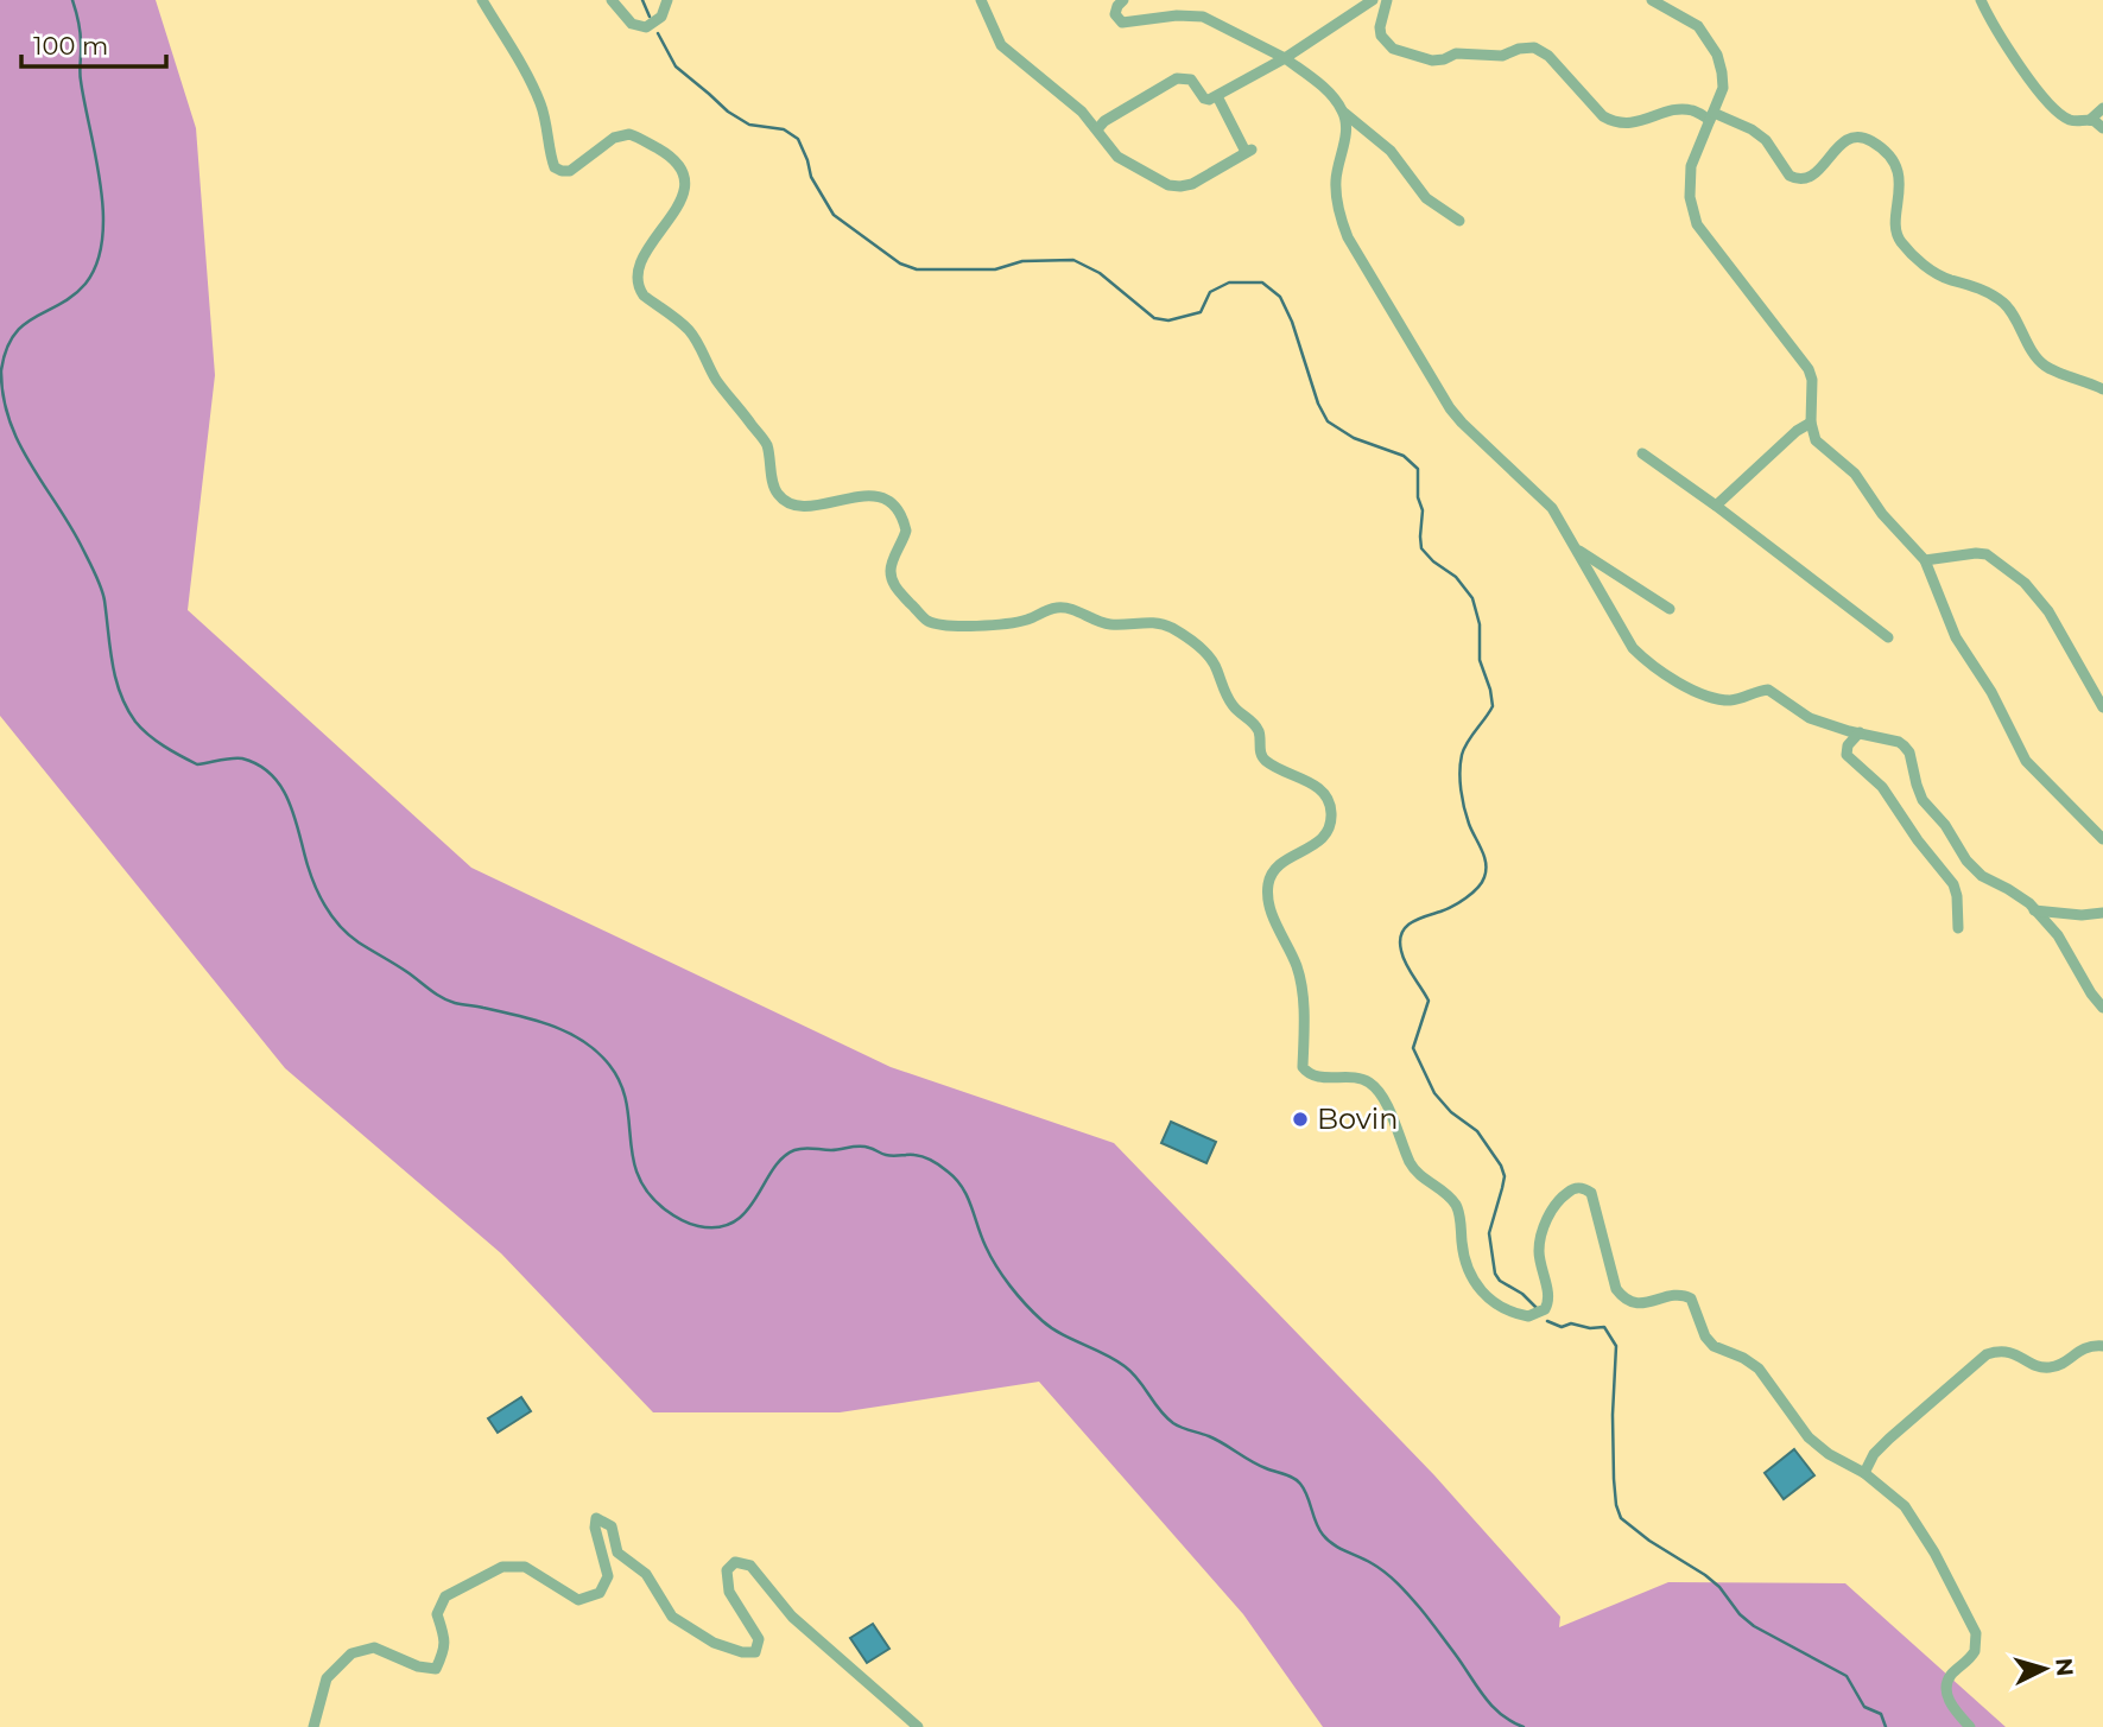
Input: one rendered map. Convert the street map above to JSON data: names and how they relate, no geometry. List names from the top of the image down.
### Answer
{
  "places": ["Bovin"],
  "scale_bar": "100 m",
  "north": "right"
}
